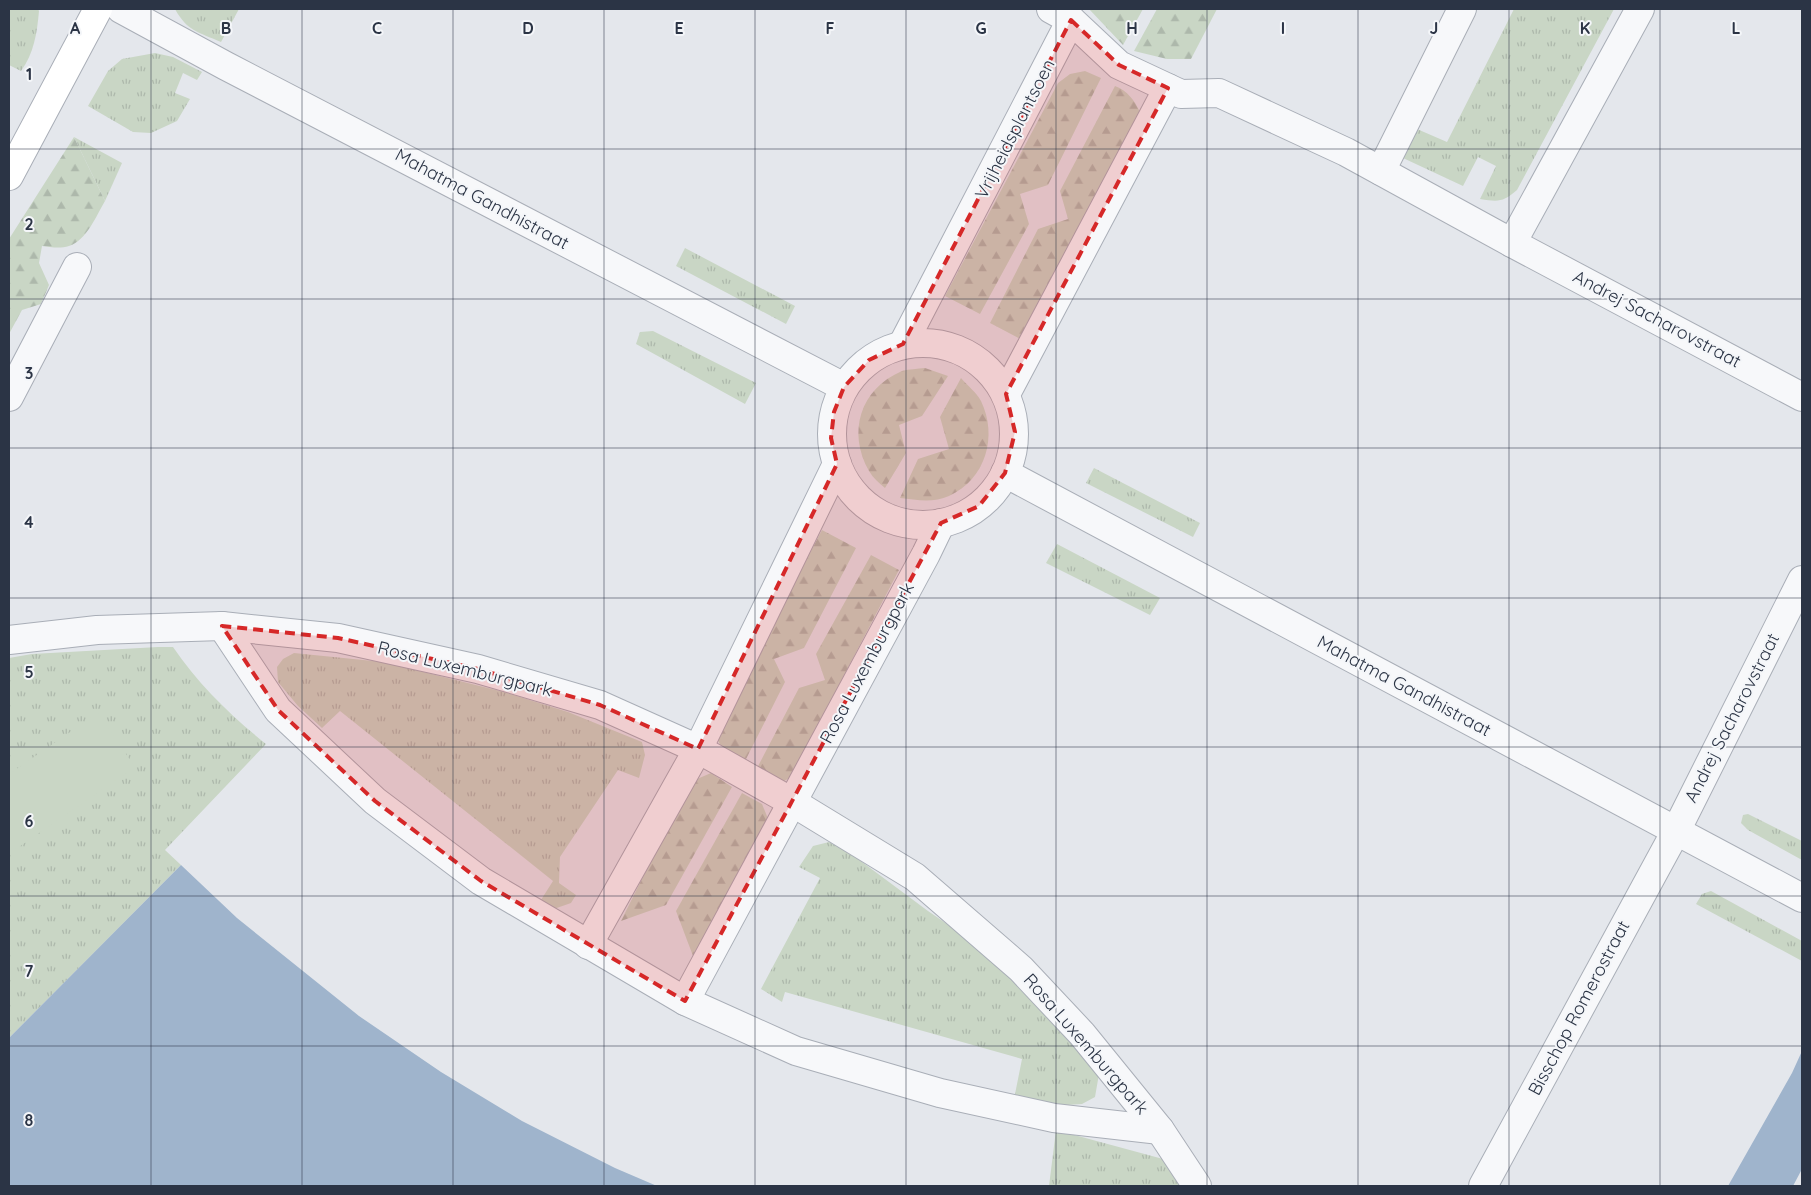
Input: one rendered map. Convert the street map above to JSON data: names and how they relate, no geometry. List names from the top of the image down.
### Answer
{
  "streets": {
    "street": [
      "Vrijheidsplantsoen",
      "Mahatma Gandhistraat",
      "Andrej Sacharovstraat",
      "Rosa Luxemburgpark",
      "Bisschop Romerostraat"
    ]
  },
  "crossings": [
    ["Vrijheidsplantsoen", "Andrej Sacharovstraat"],
    ["Mahatma Gandhistraat", "Andrej Sacharovstraat"],
    ["Mahatma Gandhistraat", "Bisschop Romerostraat"],
    ["Andrej Sacharovstraat", "Bisschop Romerostraat"]
  ],
  "grid": {
    "columns": [
      "A",
      "B",
      "C",
      "D",
      "E",
      "F",
      "G",
      "H",
      "I",
      "J",
      "K",
      "L"
    ],
    "rows": [
      "1",
      "2",
      "3",
      "4",
      "5",
      "6",
      "7",
      "8"
    ]
  }
}
